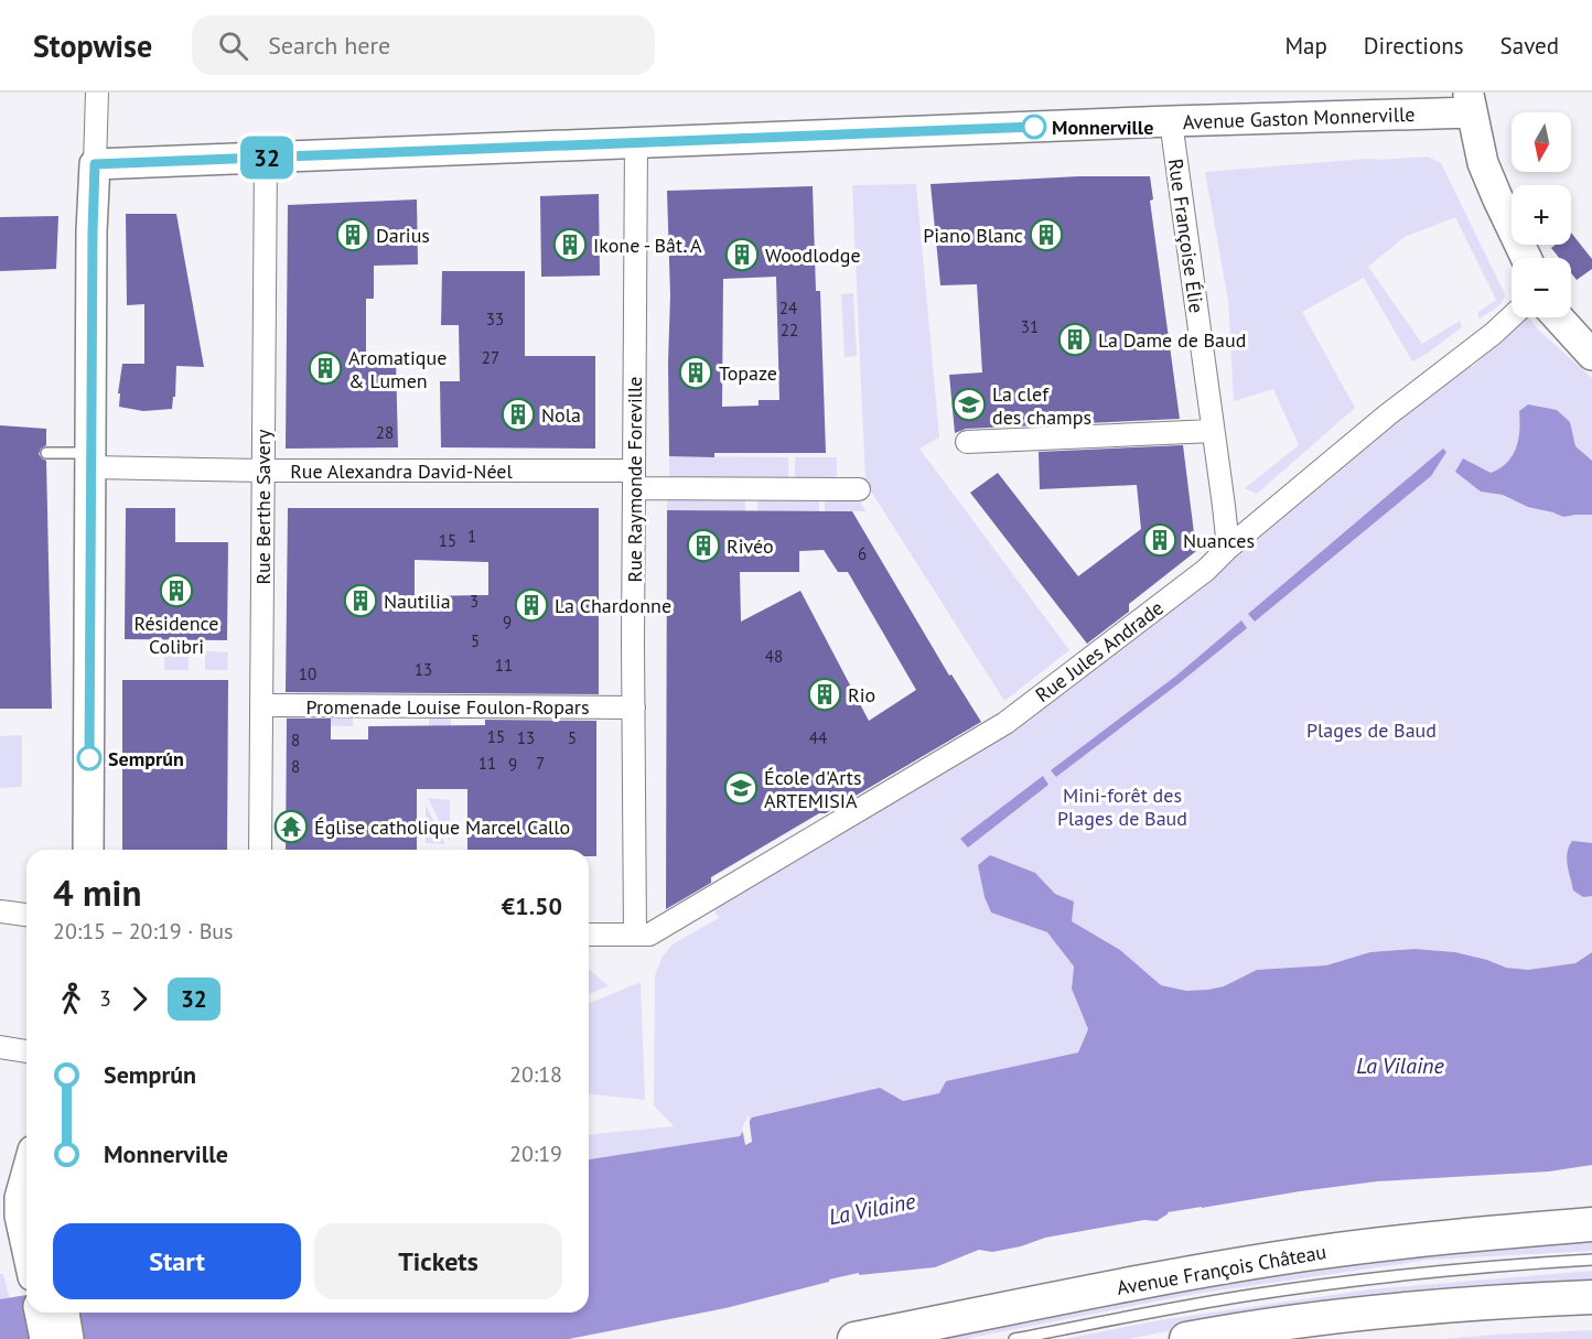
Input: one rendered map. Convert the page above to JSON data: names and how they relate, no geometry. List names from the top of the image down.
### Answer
{
  "streets": {
    "main road": ["Avenue François Château"],
    "street": [
      "Avenue Gaston Monnerville",
      "Rue Françoise Élie",
      "Rue Alexandra David-Néel",
      "Rue Raymonde Foreville",
      "Rue Berthe Savery",
      "Rue Jules Andrade",
      "Promenade Louise Foulon-Ropars"
    ]
  },
  "crossings": [
    ["Avenue Gaston Monnerville", "Rue Françoise Élie"],
    ["Avenue Gaston Monnerville", "Rue Raymonde Foreville"],
    ["Avenue Gaston Monnerville", "Rue Berthe Savery"],
    ["Rue Françoise Élie", "Rue Jules Andrade"],
    ["Rue Alexandra David-Néel", "Rue Raymonde Foreville"],
    ["Rue Alexandra David-Néel", "Rue Berthe Savery"],
    ["Rue Raymonde Foreville", "Rue Jules Andrade"],
    ["Rue Raymonde Foreville", "Promenade Louise Foulon-Ropars"],
    ["Rue Berthe Savery", "Promenade Louise Foulon-Ropars"]
  ],
  "water": ["La Vilaine"],
  "parks": ["Plages de Baud", "Mini-forêt des Plages de Baud"],
  "places": {
    "other": ["Monnerville", "Semprún"],
    "building": [
      "Darius",
      "Piano Blanc",
      "Ikone - Bât. A",
      "Woodlodge",
      "La Dame de Baud",
      "Aromatique & Lumen",
      "Topaze",
      "Nola",
      "Nuances",
      "Rivéo",
      "Résidence Colibri",
      "Nautilia",
      "La Chardonne",
      "Rio"
    ],
    "school or university": ["La clef des champs", "École d'Arts ARTEMISIA"],
    "temple": ["Église catholique Marcel Callo"]
  },
  "lines": ["bus line 32"],
  "house_numbers": [
    "24",
    "33",
    "31",
    "22",
    "27",
    "28",
    "1",
    "15",
    "6",
    "3",
    "9",
    "5",
    "48",
    "11",
    "13",
    "10",
    "15",
    "13",
    "5",
    "44",
    "8",
    "11",
    "7",
    "9",
    "8"
  ],
  "north": "bottom",
  "page": {
    "header": "Stopwise",
    "search": "Search here",
    "nav": ["Map", "Directions", "Saved"],
    "on_map": "32",
    "map_buttons": ["+", "−"],
    "heading": ["4 min", "20:15 – 20:19 · Bus", "€1.50"],
    "legs": ["3", "32"],
    "list": [
      {
        "name": "Semprún",
        "value": "20:18"
      },
      {
        "name": "Monnerville",
        "value": "20:19"
      }
    ],
    "buttons": ["Start", "Tickets"]
  }
}
